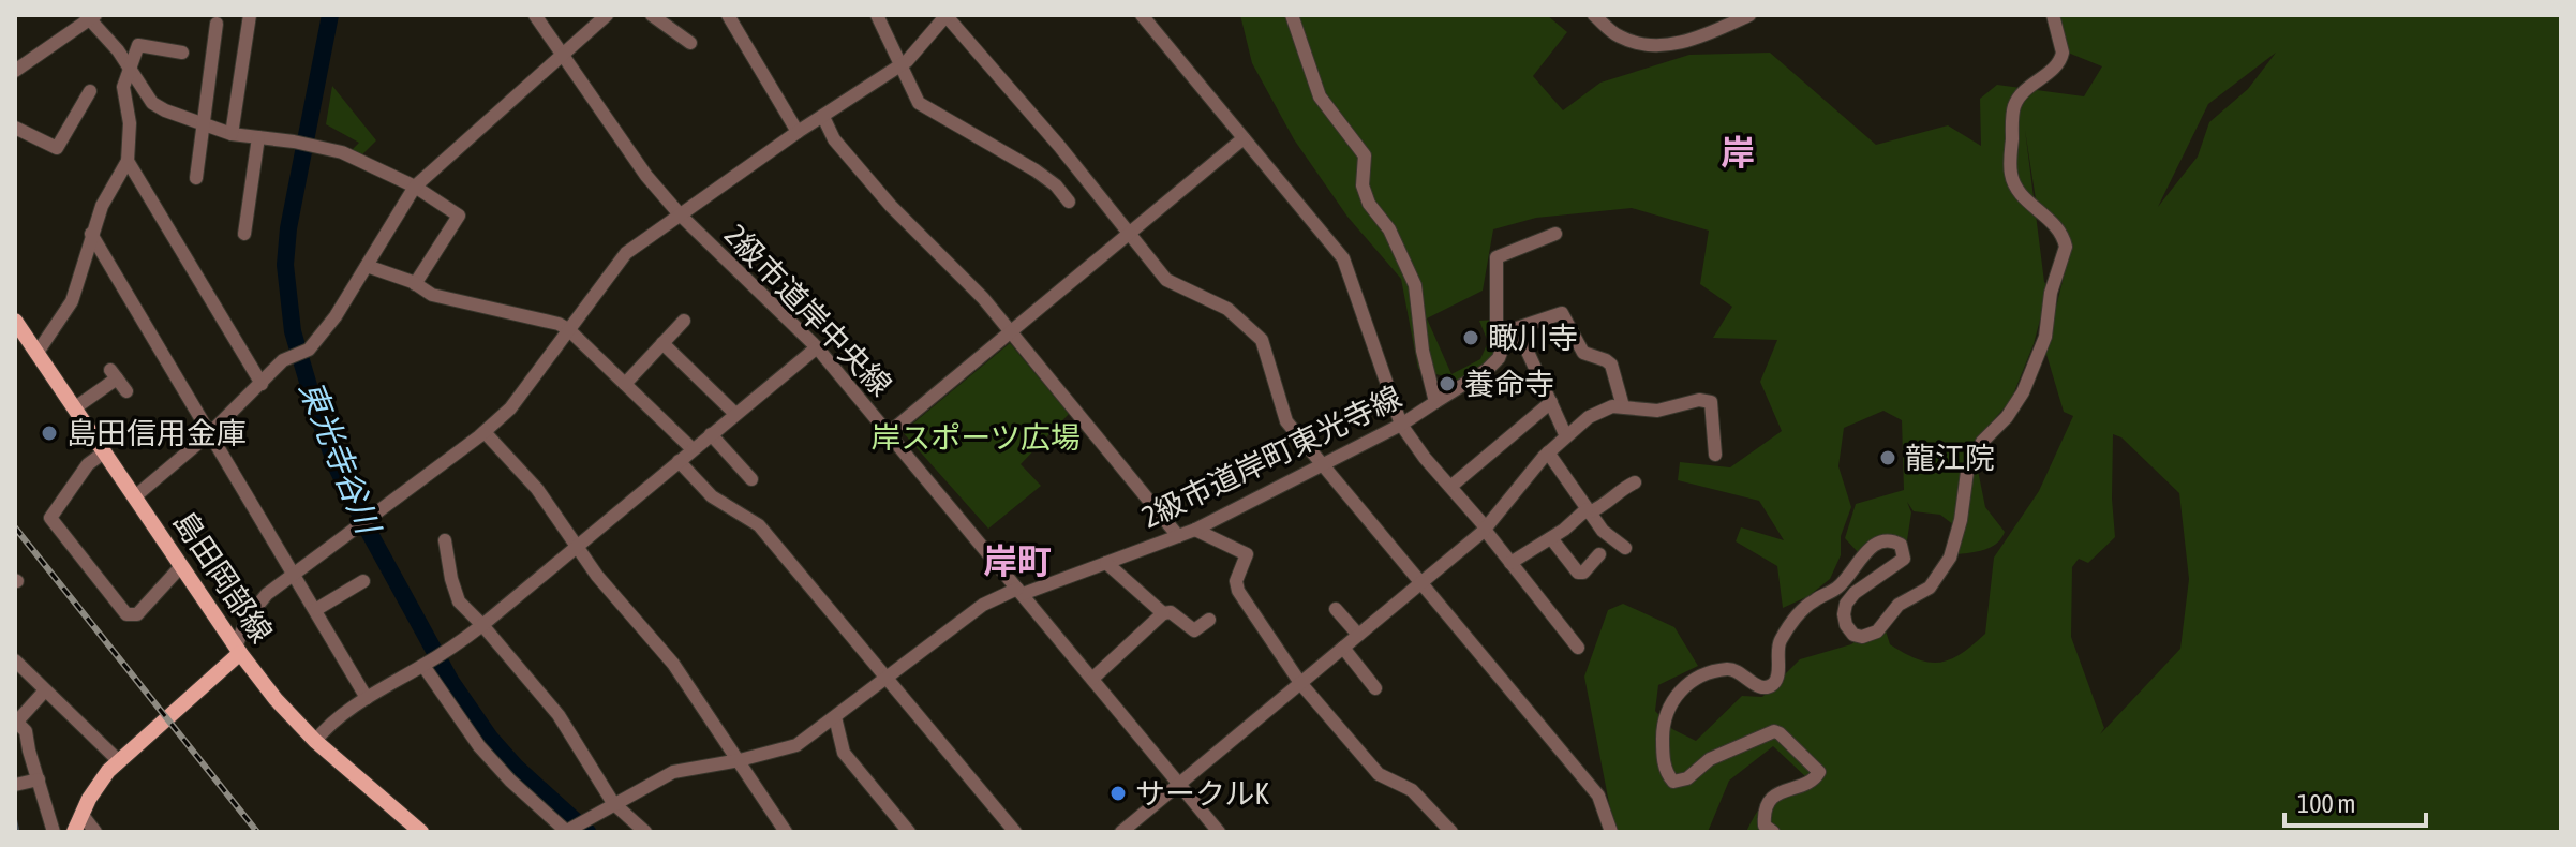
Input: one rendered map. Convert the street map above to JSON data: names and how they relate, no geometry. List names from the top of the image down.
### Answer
{
  "streets": {
    "main road": ["島田岡部線"],
    "street": ["2級市道岸中央線", "2級市道岸町東光寺線"]
  },
  "crossings": [
    ["2級市道岸中央線", "2級市道岸町東光寺線"]
  ],
  "districts": ["岸", "岸町"],
  "water": ["東光寺谷川"],
  "parks": ["岸スポーツ広場"],
  "places": [
    "瞰川寺",
    "養命寺",
    "島田信用金庫",
    "龍江院",
    "サークルK"
  ],
  "scale_bar": "100 m"
}
